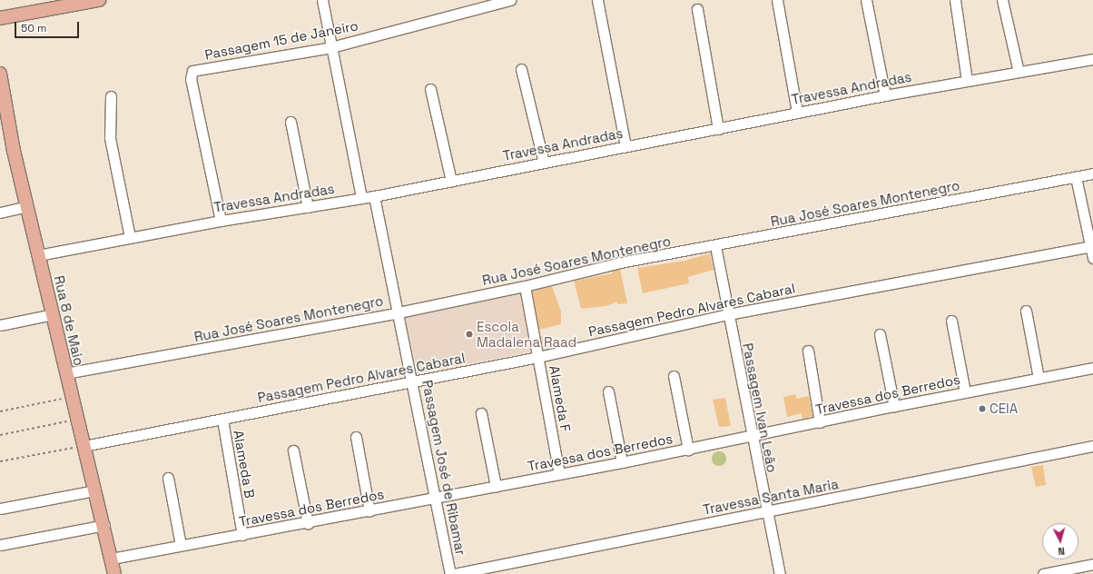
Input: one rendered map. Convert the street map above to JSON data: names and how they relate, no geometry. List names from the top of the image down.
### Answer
{
  "streets": {
    "main road": ["Rua 8 de Maio"],
    "street": [
      "Passagem 15 de Janeiro",
      "Travessa Andradas",
      "Rua José Soares Montenegro",
      "Passagem Pedro Alvares Cabaral",
      "Travessa dos Berredos",
      "Alameda F",
      "Passagem Ivan Leão",
      "Alameda B",
      "Passagem José de Ribamar",
      "Travessa Santa Maria"
    ]
  },
  "crossings": [
    ["Passagem 15 de Janeiro", "Travessa Andradas"],
    ["Travessa Andradas", "Rua 8 de Maio"],
    ["Travessa Andradas", "Passagem José de Ribamar"],
    ["Rua José Soares Montenegro", "Rua 8 de Maio"],
    ["Rua José Soares Montenegro", "Alameda F"],
    ["Rua José Soares Montenegro", "Passagem Ivan Leão"],
    ["Rua José Soares Montenegro", "Passagem José de Ribamar"],
    ["Passagem Pedro Alvares Cabaral", "Rua 8 de Maio"],
    ["Passagem Pedro Alvares Cabaral", "Alameda F"],
    ["Passagem Pedro Alvares Cabaral", "Passagem Ivan Leão"],
    ["Passagem Pedro Alvares Cabaral", "Alameda B"],
    ["Passagem Pedro Alvares Cabaral", "Passagem José de Ribamar"],
    ["Rua 8 de Maio", "Travessa dos Berredos"],
    ["Travessa dos Berredos", "Alameda F"],
    ["Travessa dos Berredos", "Passagem Ivan Leão"],
    ["Travessa dos Berredos", "Alameda B"],
    ["Travessa dos Berredos", "Passagem José de Ribamar"],
    ["Passagem Ivan Leão", "Travessa Santa Maria"]
  ],
  "places": ["Escola Madalena Raad", "CEIA"],
  "scale_bar": "50 m",
  "north": "bottom"
}
